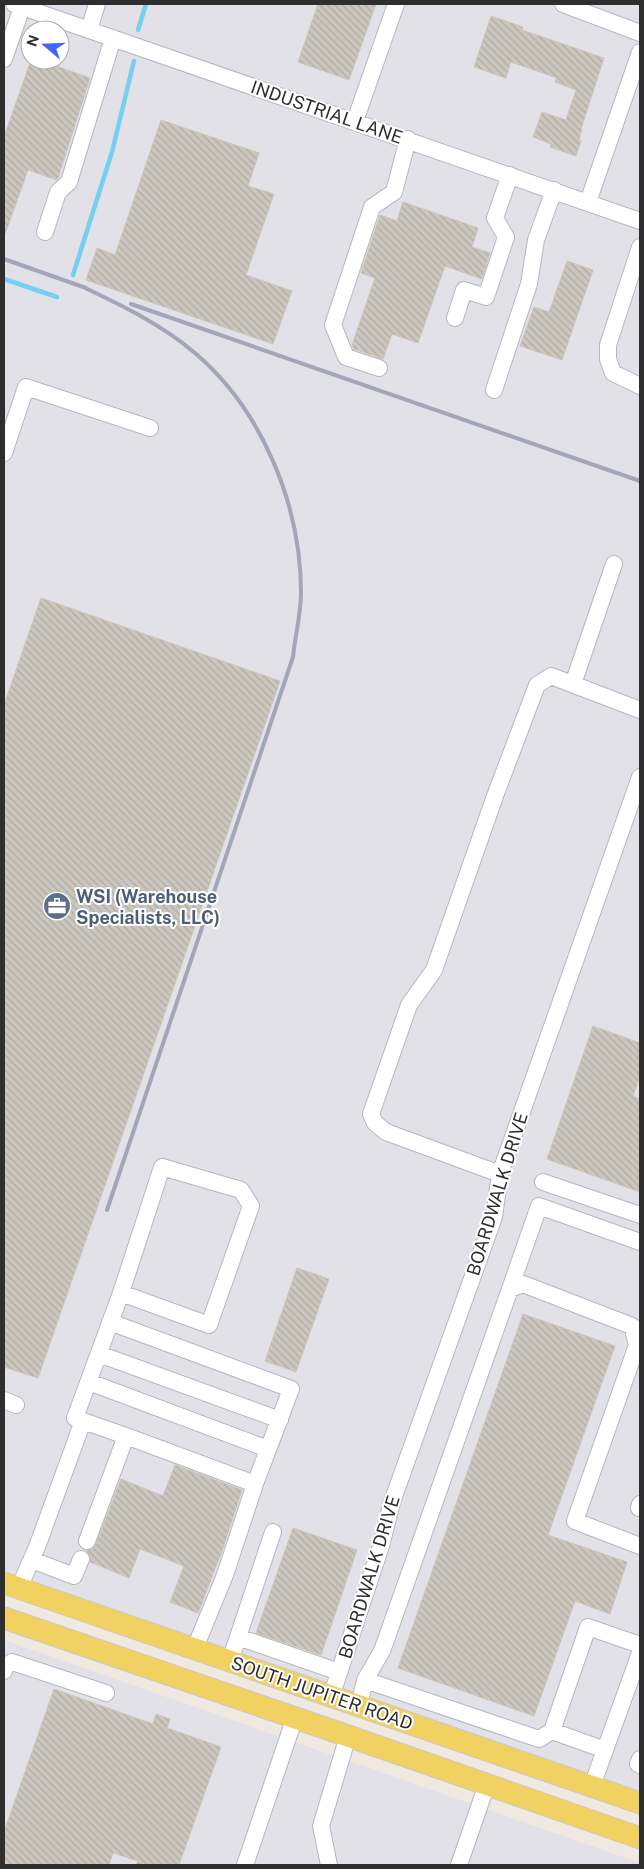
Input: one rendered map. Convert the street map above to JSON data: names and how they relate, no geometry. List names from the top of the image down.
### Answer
{
  "streets": {
    "main road": ["SOUTH JUPITER ROAD"],
    "street": ["INDUSTRIAL LANE", "BOARDWALK DRIVE"]
  },
  "crossings": [
    ["BOARDWALK DRIVE", "SOUTH JUPITER ROAD"]
  ],
  "places": {
    "office": ["WSI (Warehouse Specialists, LLC)"]
  },
  "north": "left"
}
